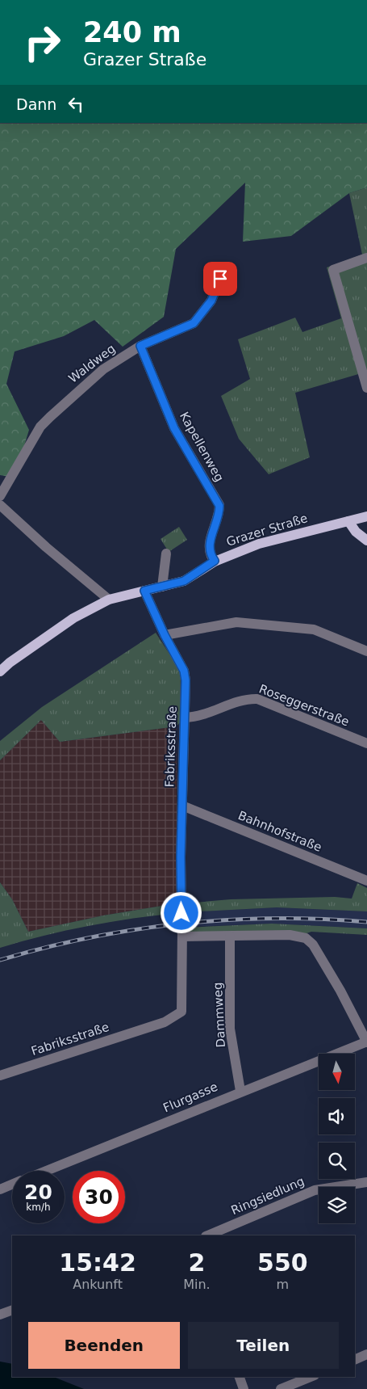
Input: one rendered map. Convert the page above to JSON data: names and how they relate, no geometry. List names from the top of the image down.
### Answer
{
  "streets": {
    "main road": ["Grazer Straße"],
    "street": [
      "Waldweg",
      "Kapellenweg",
      "Roseggerstraße",
      "Fabriksstraße",
      "Bahnhofstraße",
      "Dammweg",
      "Flurgasse",
      "Ringsiedlung"
    ]
  },
  "crossings": [
    ["Waldweg", "Kapellenweg"],
    ["Kapellenweg", "Grazer Straße"],
    ["Grazer Straße", "Fabriksstraße"],
    ["Roseggerstraße", "Fabriksstraße"],
    ["Fabriksstraße", "Bahnhofstraße"],
    ["Fabriksstraße", "Dammweg"],
    ["Dammweg", "Flurgasse"]
  ],
  "north": "bottom",
  "page": {
    "turn": ["240 m", "Grazer Straße"],
    "then": "Dann",
    "speed": "20 km/h",
    "limit": "30",
    "eta": [
      "15:42",
      "Ankunft",
      "2",
      "Min.",
      "550",
      "m"
    ],
    "buttons": ["Beenden", "Teilen"]
  }
}
